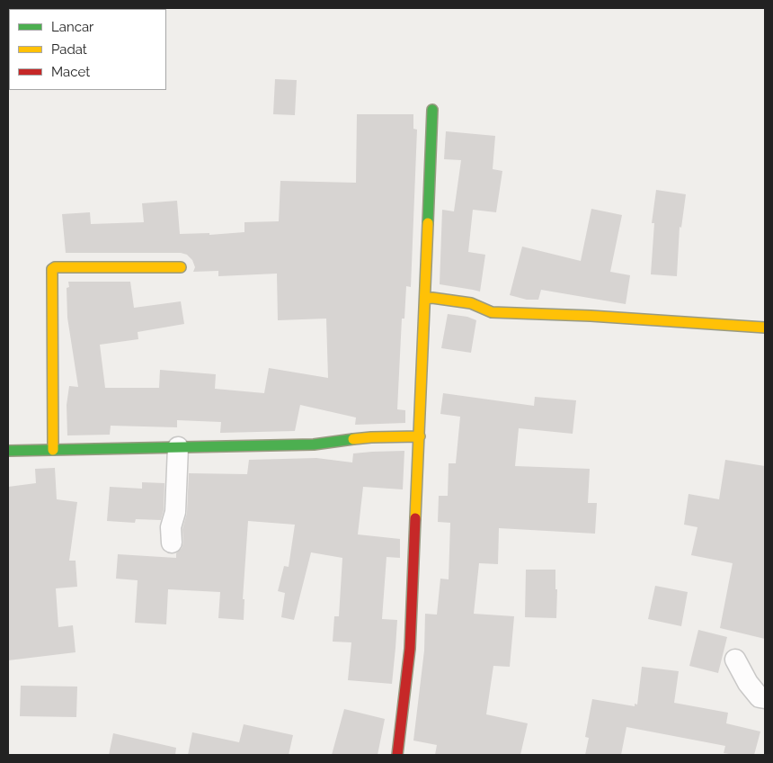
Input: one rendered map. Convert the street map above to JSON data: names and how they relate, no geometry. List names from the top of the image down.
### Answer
{
  "legend": ["Lancar", "Padat", "Macet"]
}
